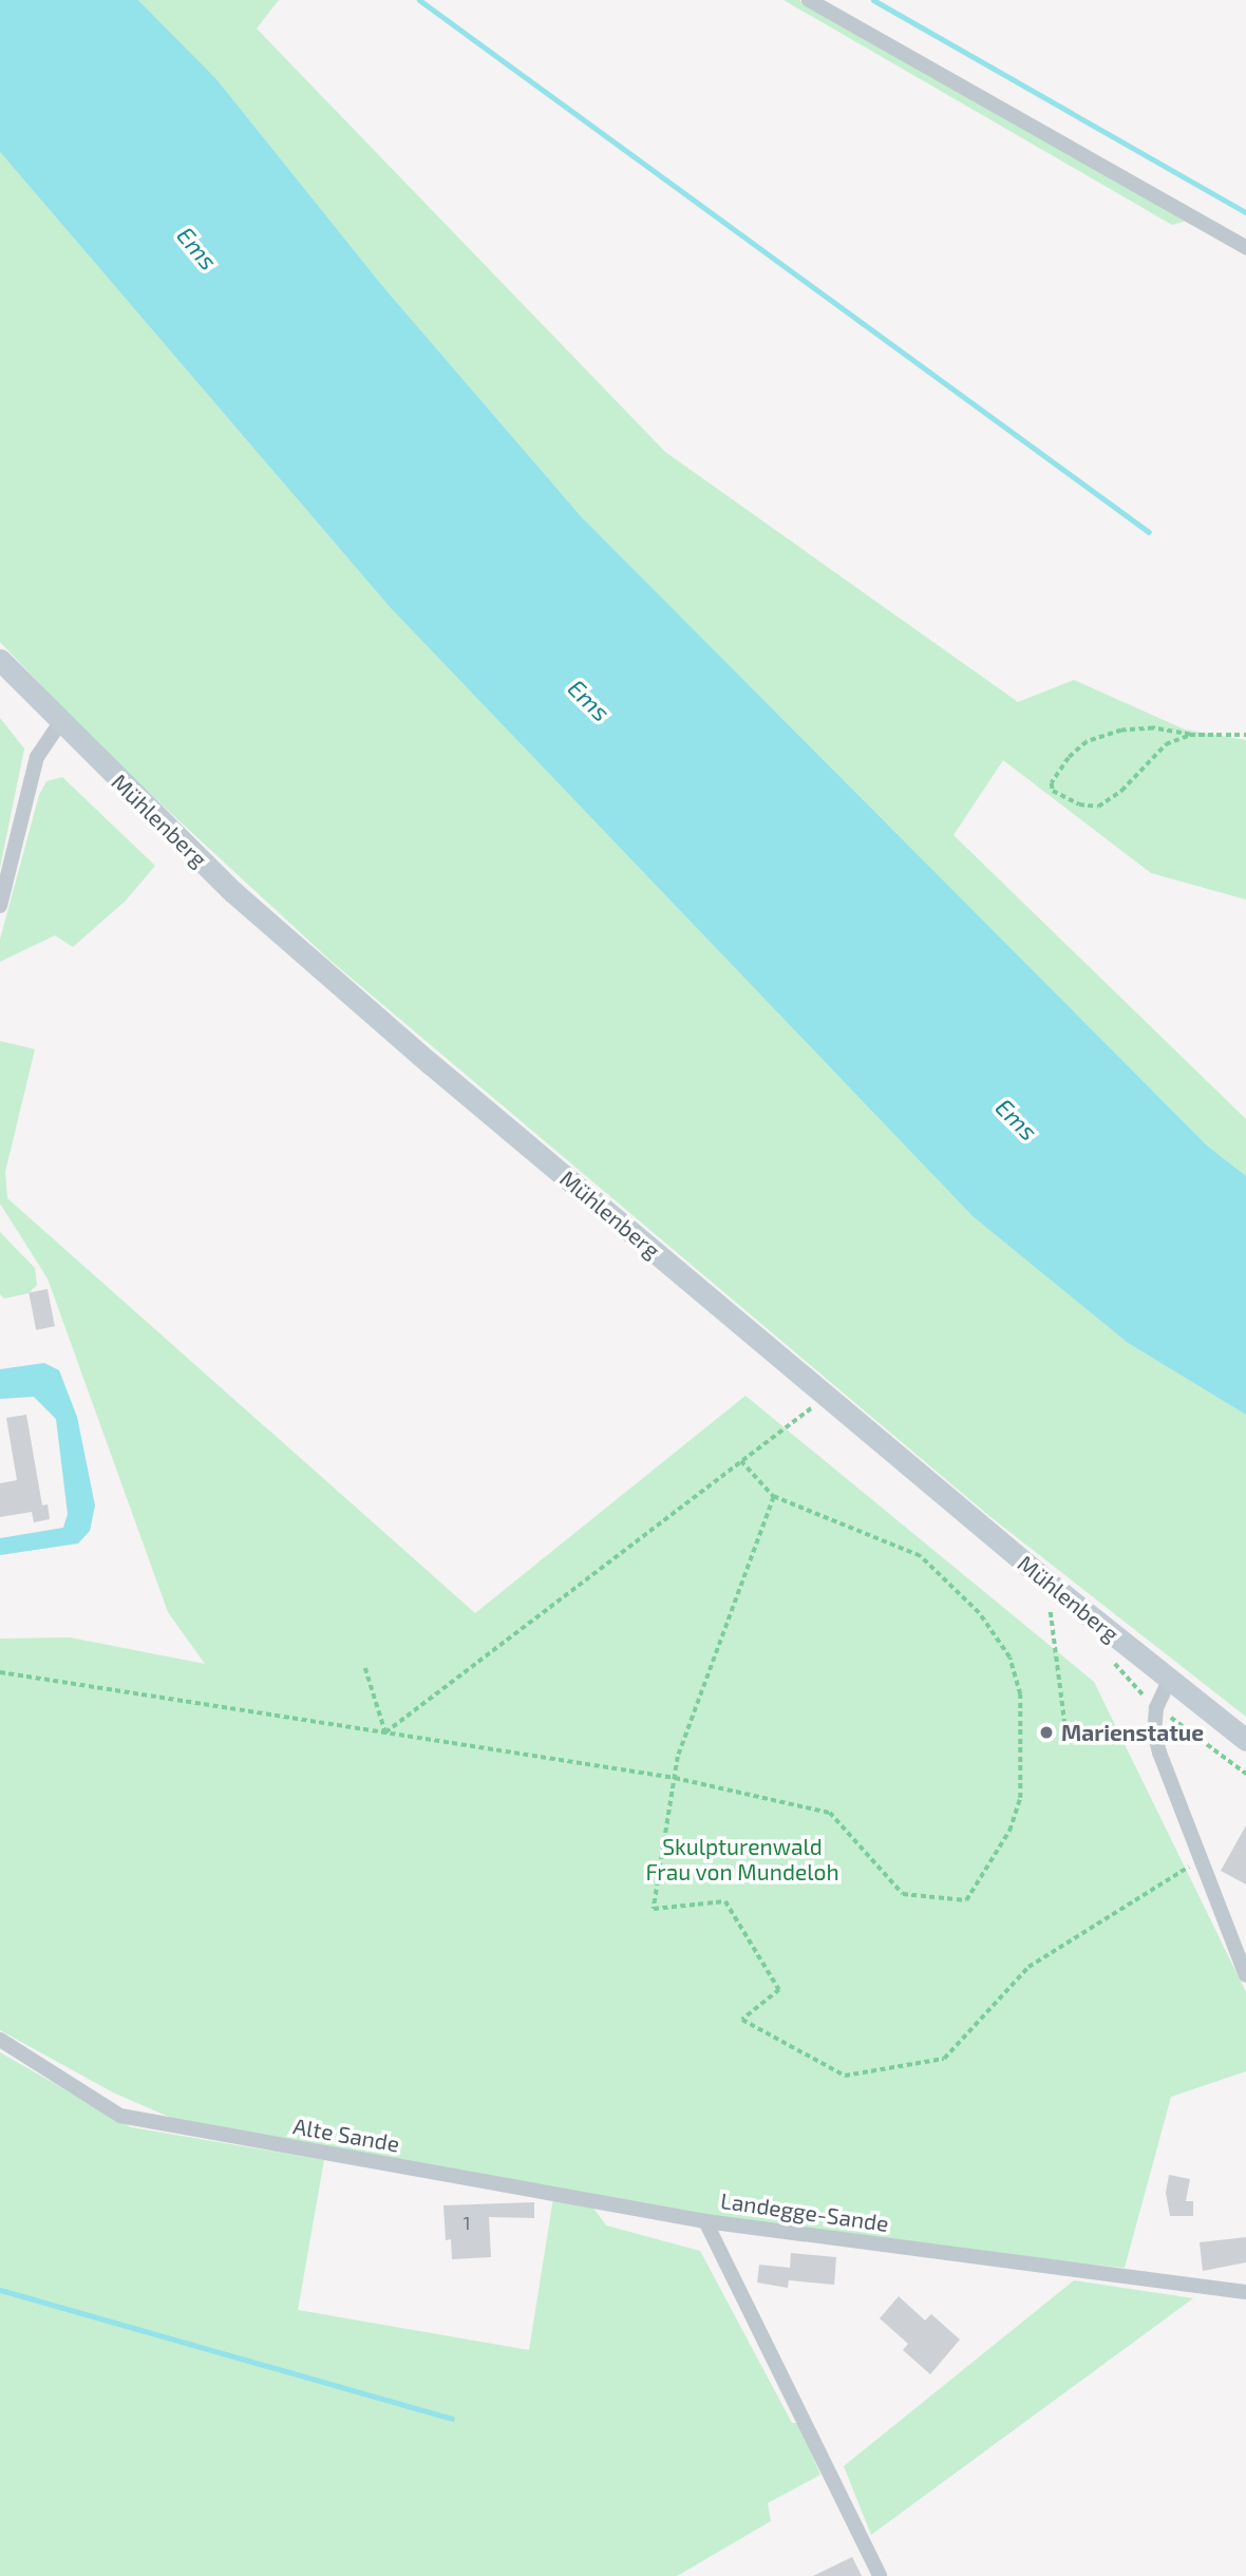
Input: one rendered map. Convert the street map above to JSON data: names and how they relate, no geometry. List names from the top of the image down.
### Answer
{
  "streets": {
    "main road": ["Mühlenberg"],
    "street": ["Alte Sande", "Landegge-Sande"]
  },
  "crossings": [
    ["Alte Sande", "Landegge-Sande"]
  ],
  "water": ["Ems"],
  "parks": ["Skulpturenwald Frau von Mundeloh"],
  "places": ["Marienstatue"],
  "house_numbers": ["1"]
}
